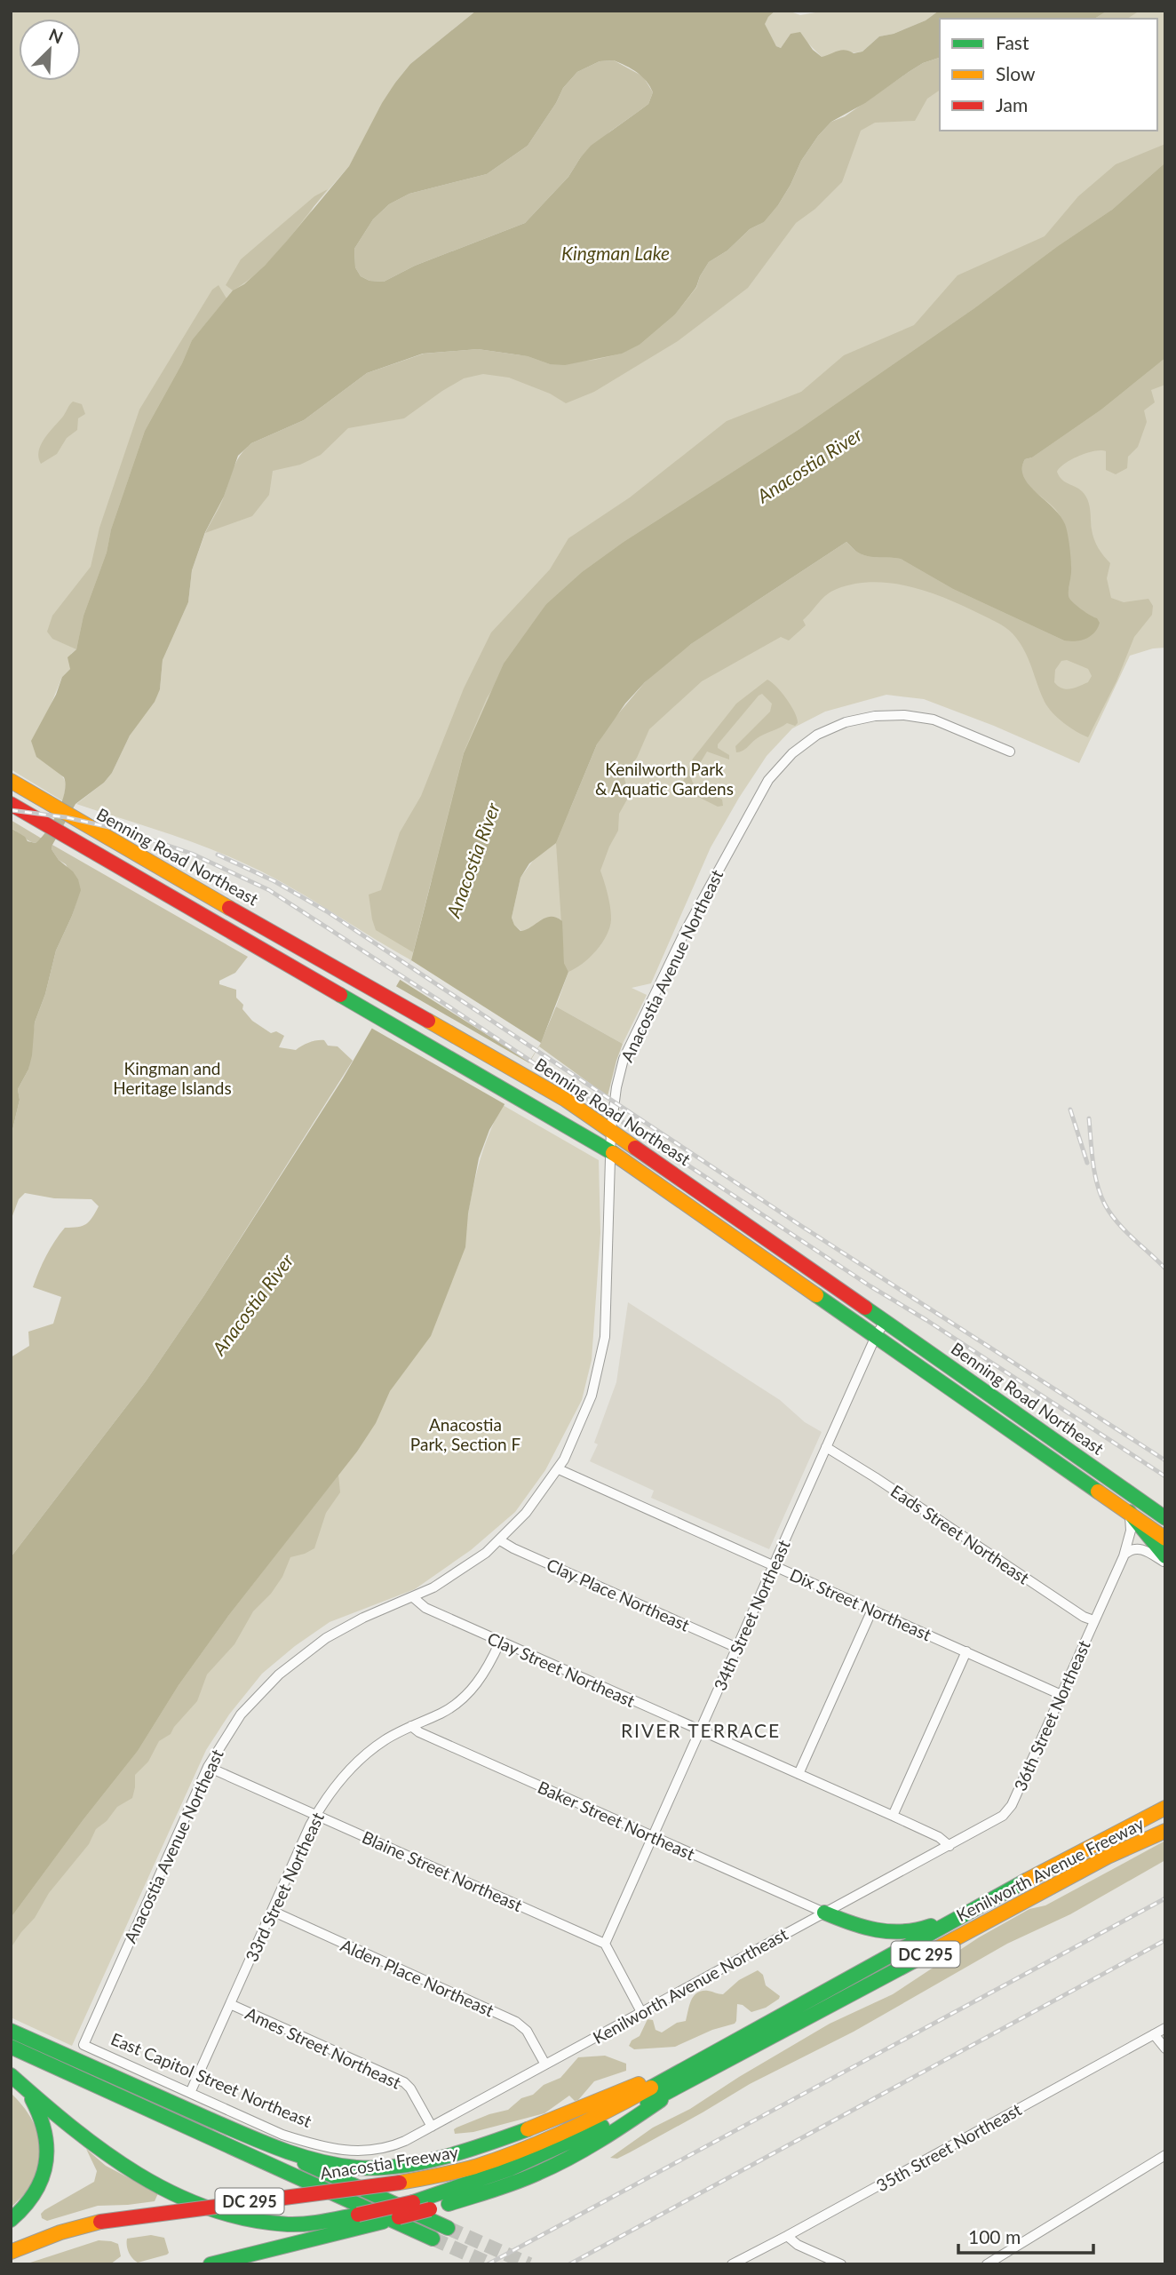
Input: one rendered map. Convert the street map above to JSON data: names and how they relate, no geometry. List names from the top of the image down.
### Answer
{
  "streets": {
    "main road": [
      "Benning Road Northeast",
      "Kenilworth Avenue Freeway",
      "DC 295",
      "East Capitol Street Northeast",
      "Anacostia Freeway"
    ],
    "street": [
      "Anacostia Avenue Northeast",
      "Eads Street Northeast",
      "Clay Place Northeast",
      "Dix Street Northeast",
      "34th Street Northeast",
      "Clay Street Northeast",
      "36th Street Northeast",
      "Baker Street Northeast",
      "Blaine Street Northeast",
      "33rd Street Northeast",
      "Alden Place Northeast",
      "Kenilworth Avenue Northeast",
      "Ames Street Northeast",
      "35th Street Northeast"
    ]
  },
  "crossings": [
    ["Benning Road Northeast", "Anacostia Avenue Northeast"],
    ["Benning Road Northeast", "34th Street Northeast"],
    ["Benning Road Northeast", "36th Street Northeast"],
    ["Anacostia Avenue Northeast", "Clay Place Northeast"],
    ["Anacostia Avenue Northeast", "Dix Street Northeast"],
    ["Anacostia Avenue Northeast", "Clay Street Northeast"],
    ["Anacostia Avenue Northeast", "Blaine Street Northeast"],
    ["Anacostia Avenue Northeast", "East Capitol Street Northeast"],
    ["Eads Street Northeast", "34th Street Northeast"],
    ["Eads Street Northeast", "36th Street Northeast"],
    ["Clay Place Northeast", "34th Street Northeast"],
    ["Dix Street Northeast", "34th Street Northeast"],
    ["Dix Street Northeast", "36th Street Northeast"],
    ["34th Street Northeast", "Clay Street Northeast"],
    ["34th Street Northeast", "Baker Street Northeast"],
    ["34th Street Northeast", "Blaine Street Northeast"],
    ["Clay Street Northeast", "36th Street Northeast"],
    ["Clay Street Northeast", "33rd Street Northeast"],
    ["Clay Street Northeast", "Kenilworth Avenue Northeast"],
    ["36th Street Northeast", "Kenilworth Avenue Northeast"],
    ["Baker Street Northeast", "33rd Street Northeast"],
    ["Baker Street Northeast", "Kenilworth Avenue Northeast"],
    ["Kenilworth Avenue Freeway", "DC 295"],
    ["Kenilworth Avenue Freeway", "Anacostia Freeway"],
    ["Blaine Street Northeast", "33rd Street Northeast"],
    ["33rd Street Northeast", "Alden Place Northeast"],
    ["33rd Street Northeast", "Ames Street Northeast"],
    ["33rd Street Northeast", "East Capitol Street Northeast"],
    ["Alden Place Northeast", "Kenilworth Avenue Northeast"],
    ["Kenilworth Avenue Northeast", "Ames Street Northeast"],
    ["Kenilworth Avenue Northeast", "East Capitol Street Northeast"],
    ["Ames Street Northeast", "East Capitol Street Northeast"]
  ],
  "districts": ["RIVER TERRACE"],
  "water": ["Kingman Lake", "Anacostia River"],
  "parks": ["Kenilworth Park & Aquatic Gardens", "Kingman and Heritage Islands", "Anacostia Park, Section F"],
  "legend": ["Fast", "Slow", "Jam"],
  "scale_bar": "100 m",
  "north": "top right"
}
